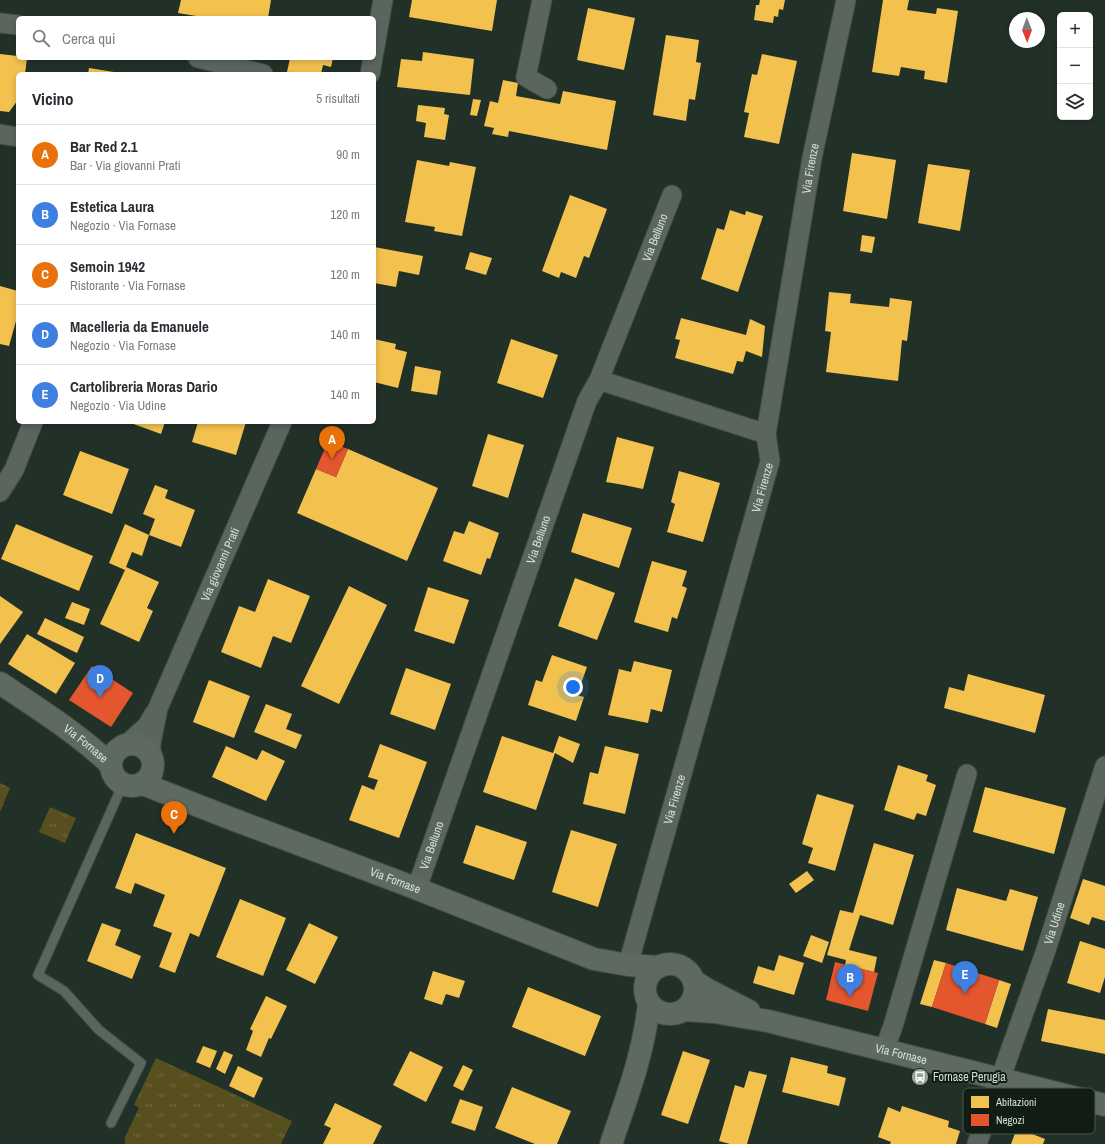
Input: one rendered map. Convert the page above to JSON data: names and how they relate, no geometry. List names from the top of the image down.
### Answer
{
  "streets": {
    "street": [
      "Via Firenze",
      "Via Belluno",
      "Via giovanni Prati",
      "Via Fornase",
      "Via Udine"
    ]
  },
  "crossings": [
    ["Via Firenze", "Via Fornase"],
    ["Via Belluno", "Via Fornase"],
    ["Via Fornase", "Via Udine"]
  ],
  "places": {
    "bus stop": ["Fornase Perugia"]
  },
  "legend": ["Abitazioni", "Negozi"],
  "north": "bottom",
  "page": {
    "map_buttons": ["+", "−"],
    "search": "Cerca qui",
    "heading": ["Vicino", "5 risultati"],
    "list": [
      {
        "mark": "A",
        "name": "Bar Red 2.1",
        "note": "Bar · Via giovanni Prati",
        "value": "90 m"
      },
      {
        "mark": "B",
        "name": "Estetica Laura",
        "note": "Negozio · Via Fornase",
        "value": "120 m"
      },
      {
        "mark": "C",
        "name": "Semoin 1942",
        "note": "Ristorante · Via Fornase",
        "value": "120 m"
      },
      {
        "mark": "D",
        "name": "Macelleria da Emanuele",
        "note": "Negozio · Via Fornase",
        "value": "140 m"
      },
      {
        "mark": "E",
        "name": "Cartolibreria Moras Dario",
        "note": "Negozio · Via Udine",
        "value": "140 m"
      }
    ],
    "pins": [
      "A",
      "D",
      "C",
      "E",
      "B"
    ]
  }
}
